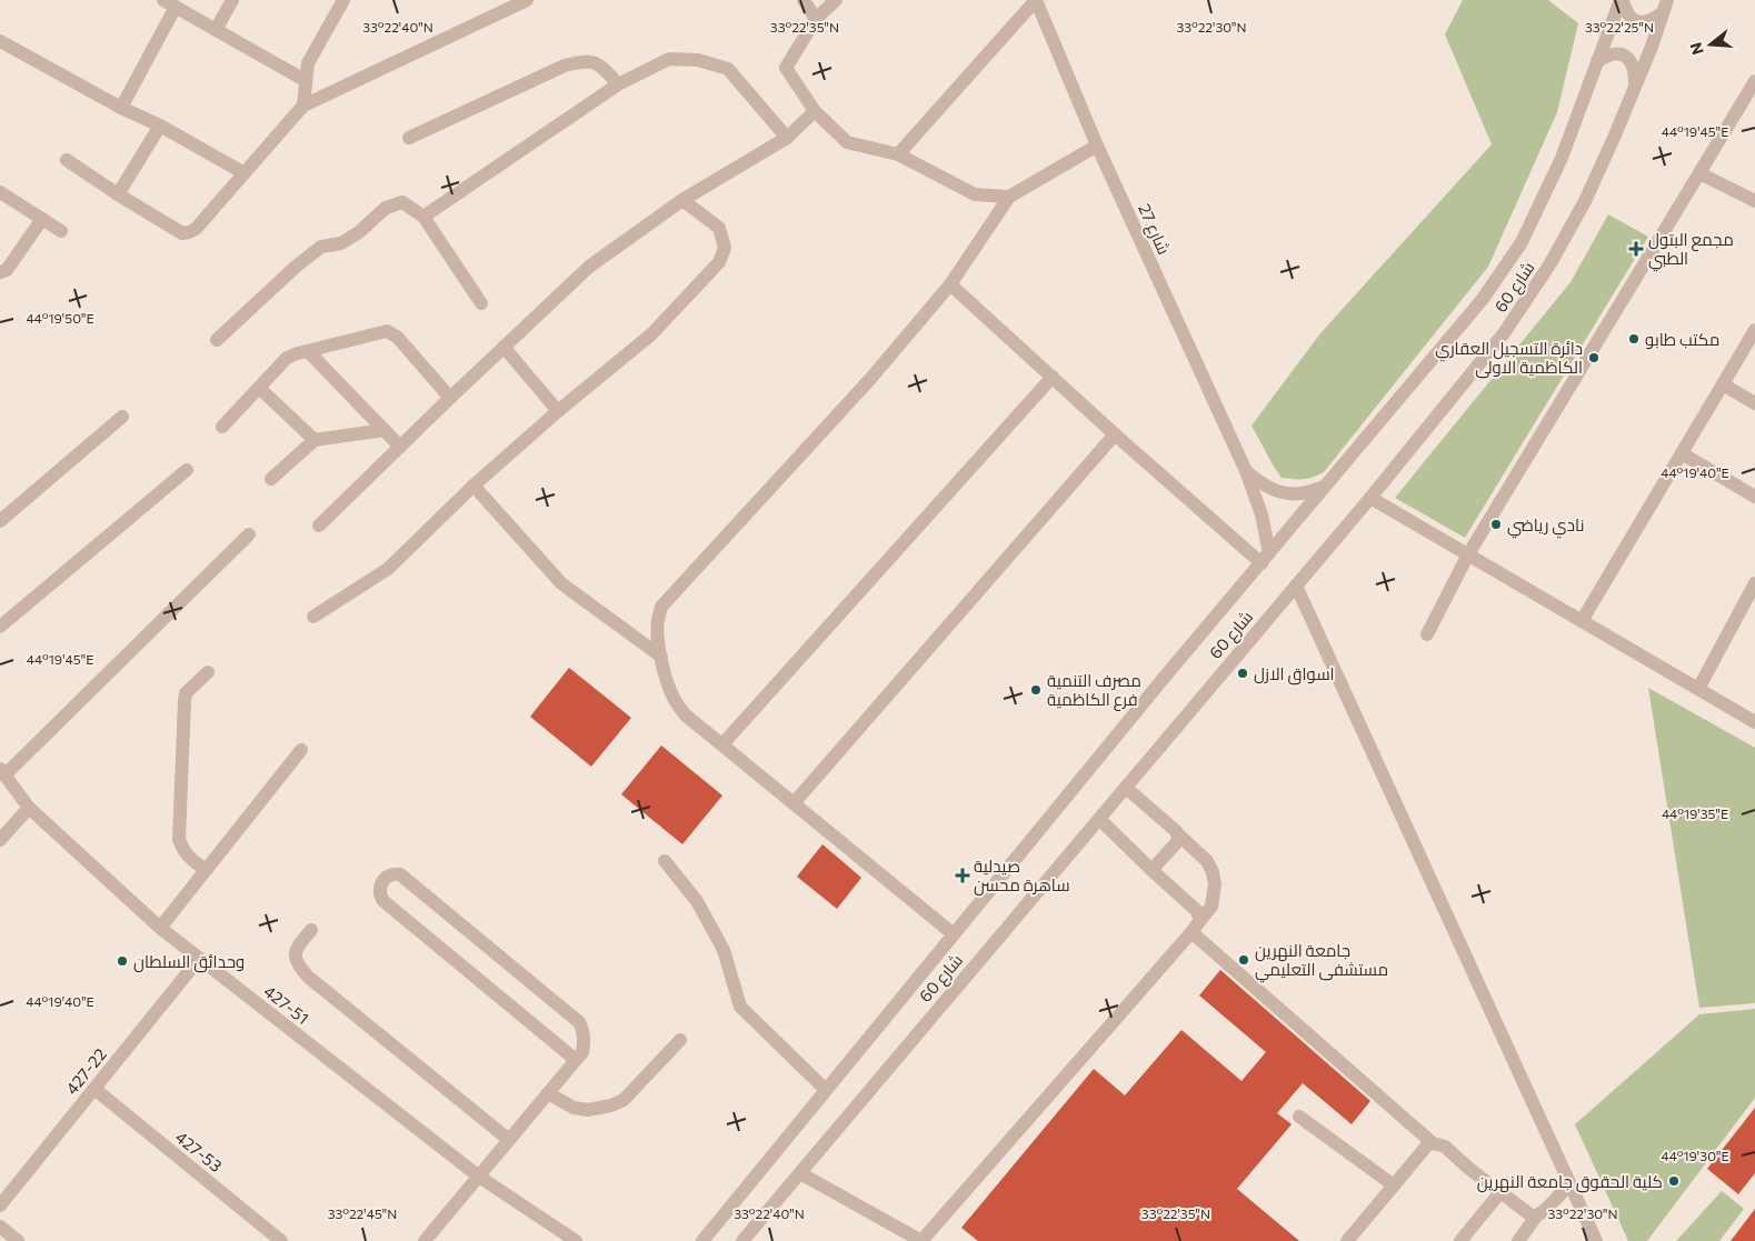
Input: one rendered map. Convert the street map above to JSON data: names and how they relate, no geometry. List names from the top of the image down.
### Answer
{
  "streets": {
    "street": [
      "شارع 27",
      "شارع 60",
      "427-51",
      "427-22",
      "427-53"
    ]
  },
  "crossings": [
    ["شارع 27", "شارع 60"],
    ["427-51", "427-22"],
    ["427-22", "427-53"]
  ],
  "places": {
    "health": ["مجمع البتول الطبي", "صيدلية ساهرة محسن"],
    "other": [
      "مكتب طابو",
      "دائرة التسجيل العقاري الكاظمية الاولى",
      "نادي رياضي",
      "اسواق الازل",
      "مصرف التنمية فرع الكاظمية",
      "جامعة النهرين مستشفى التعليمي",
      "وحدائق السلطان",
      "كلية الحقوق جامعة النهرين"
    ]
  },
  "north": "left",
  "coordinates": [
    "33°22'40\"N",
    "33°22'35\"N",
    "33°22'30\"N",
    "33°22'25\"N",
    "44°19'45\"E",
    "44°19'50\"E",
    "44°19'40\"E",
    "44°19'35\"E",
    "44°19'30\"E",
    "33°22'45\"N"
  ]
}
